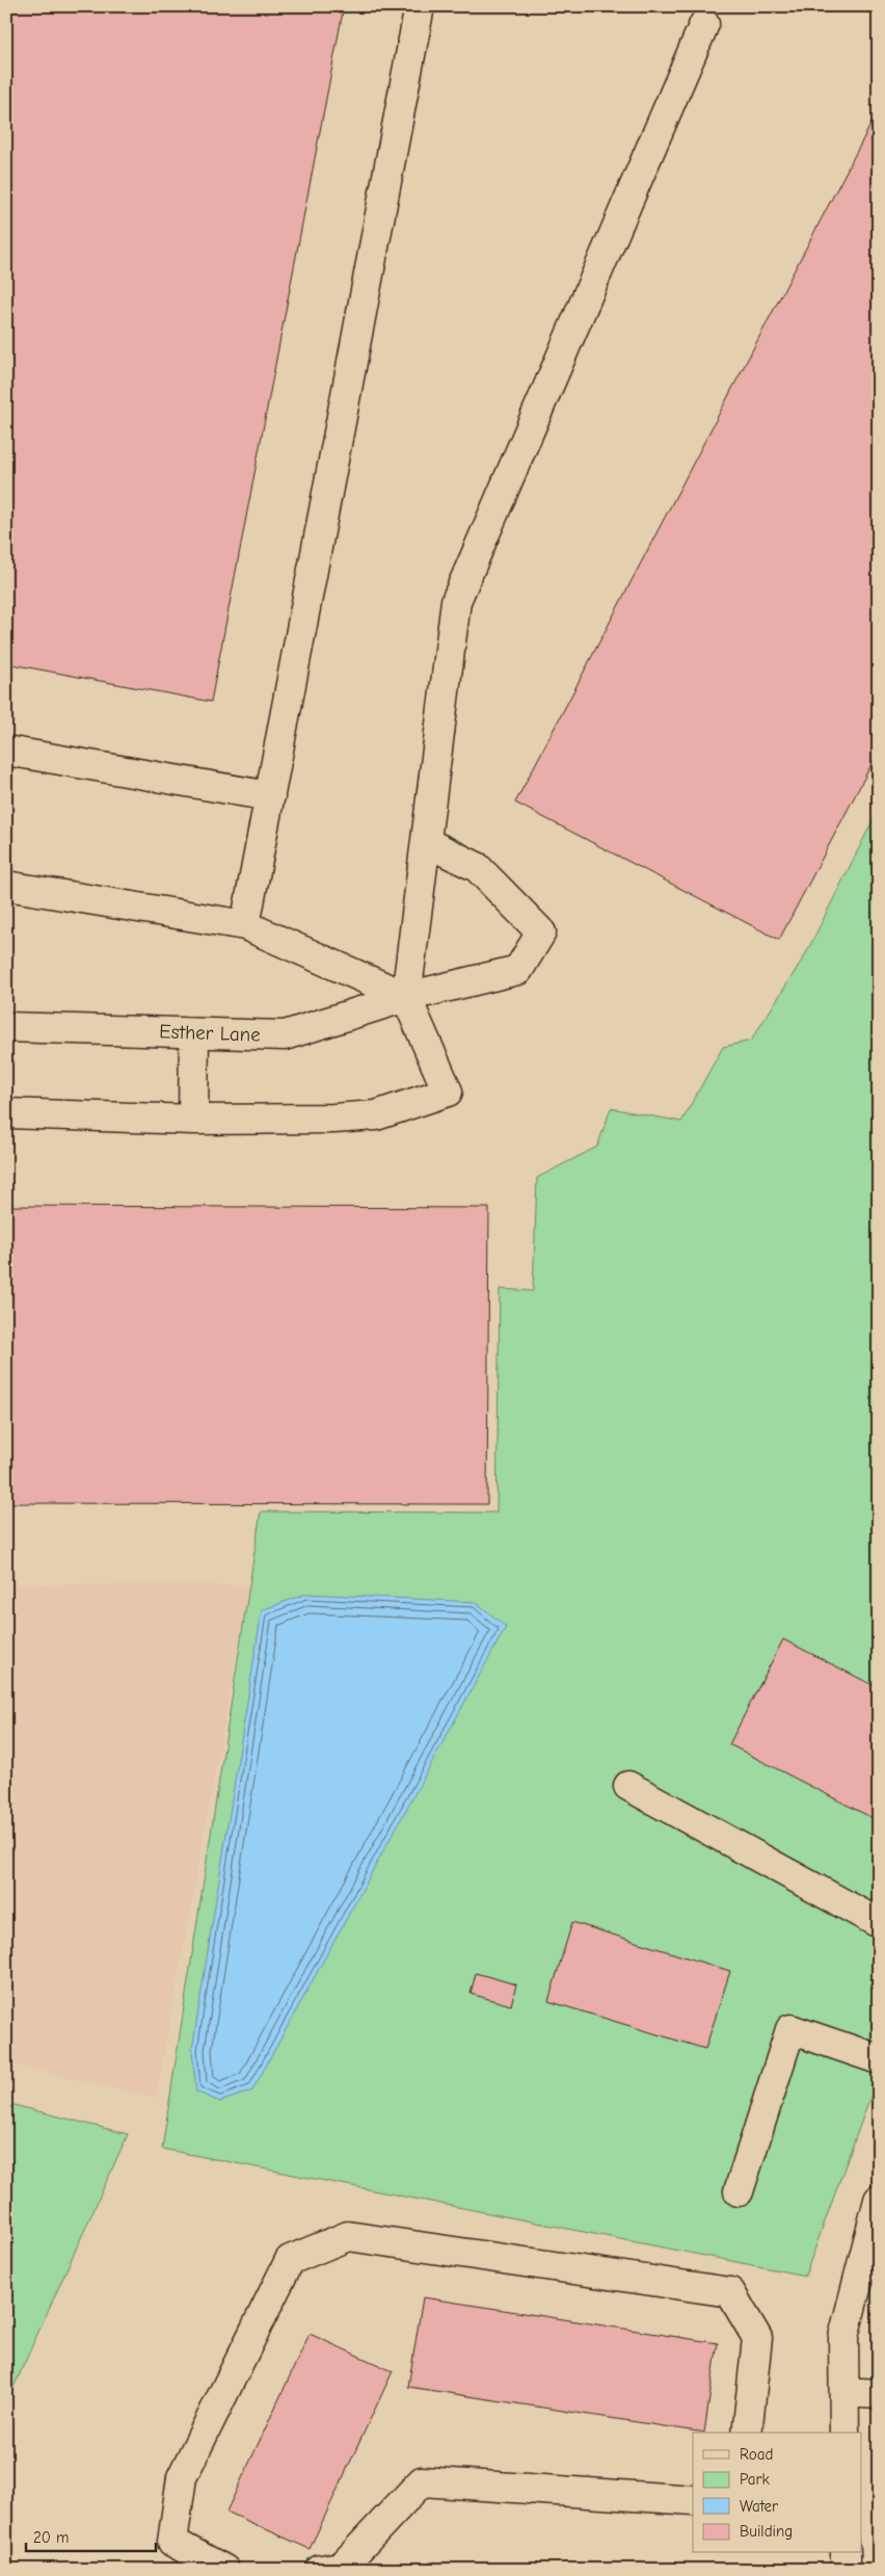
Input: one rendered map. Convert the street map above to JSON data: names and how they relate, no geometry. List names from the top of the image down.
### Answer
{
  "streets": {
    "street": ["Esther Lane"]
  },
  "legend": [
    "Road",
    "Park",
    "Water",
    "Building"
  ],
  "scale_bar": "20 m"
}
